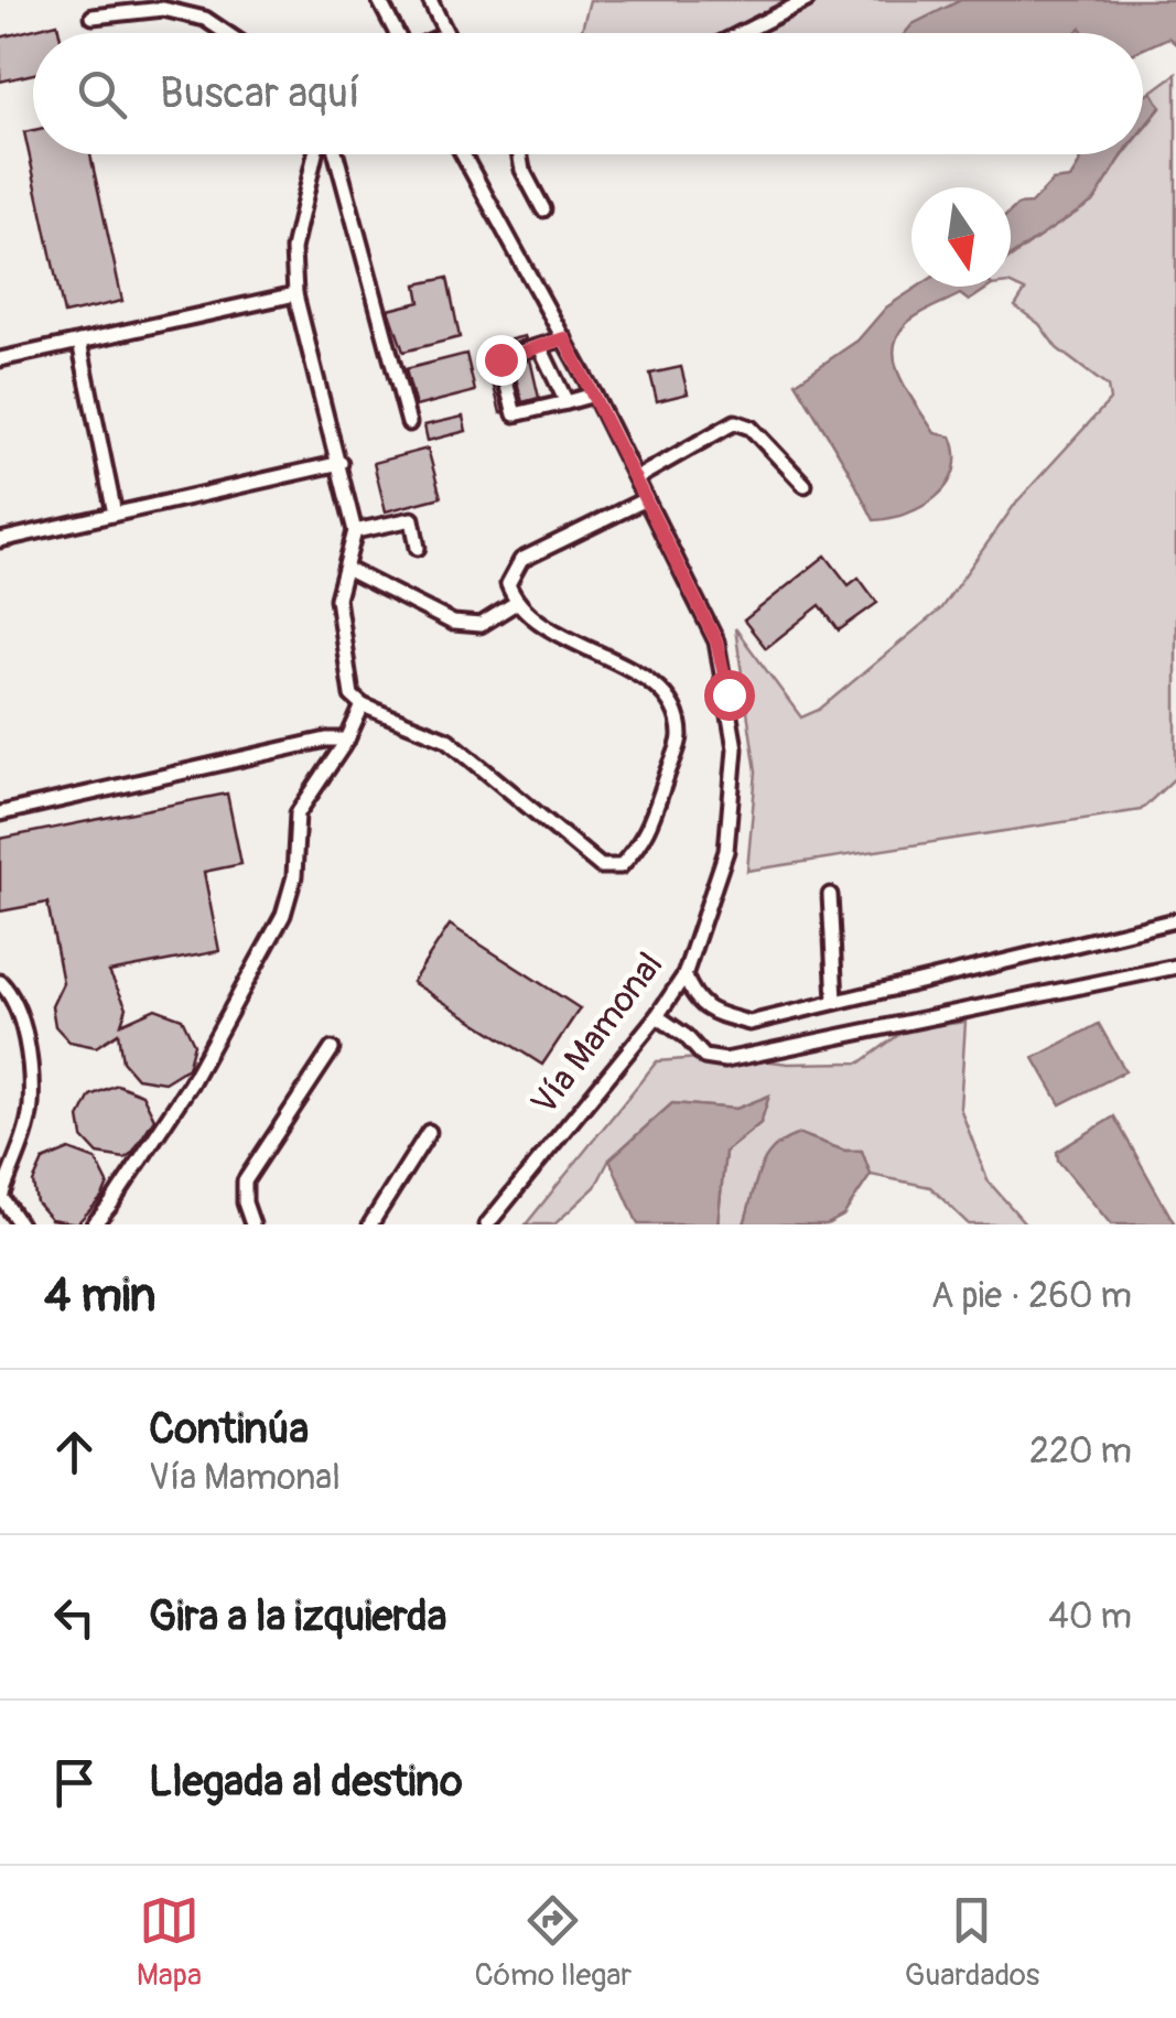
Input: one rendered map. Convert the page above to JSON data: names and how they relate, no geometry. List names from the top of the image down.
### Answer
{
  "streets": {
    "street": ["Vía Mamonal"]
  },
  "north": "bottom",
  "page": {
    "search": "Buscar aquí",
    "heading": ["4 min", "A pie · 260 m"],
    "list": [
      ["Continúa", "Vía Mamonal", "220 m"],
      ["Gira a la izquierda", "40 m"],
      "Llegada al destino"
    ],
    "nav": ["Mapa", "Cómo llegar", "Guardados"]
  }
}
